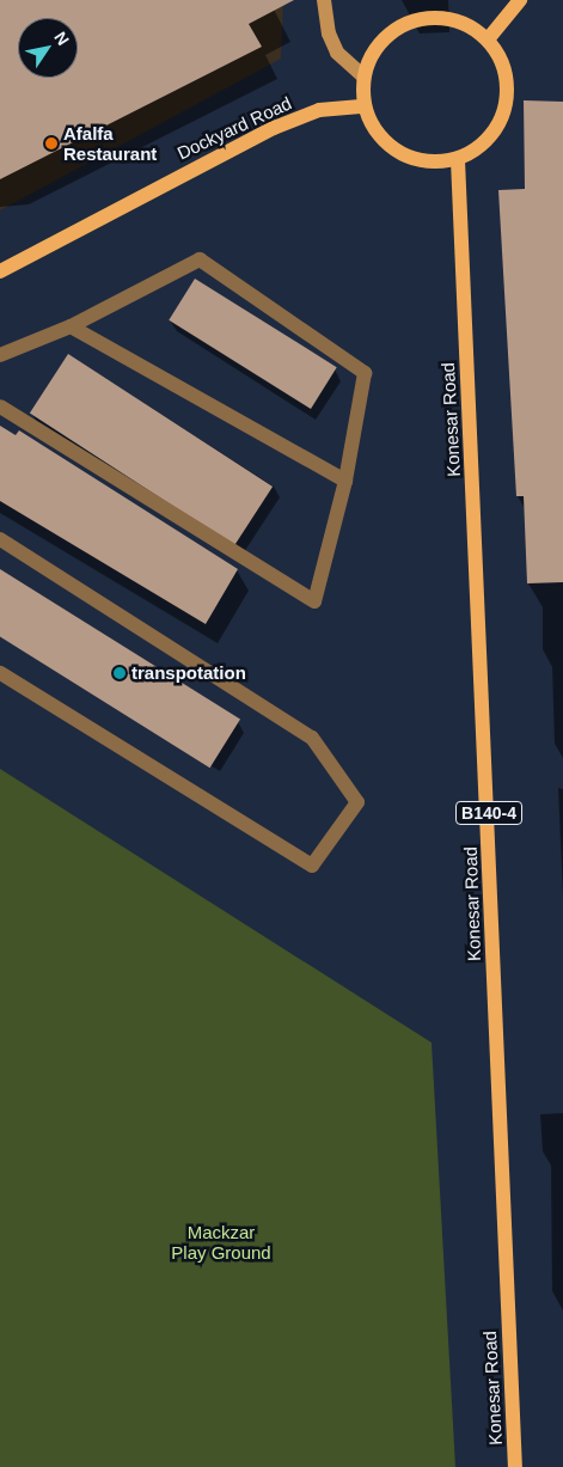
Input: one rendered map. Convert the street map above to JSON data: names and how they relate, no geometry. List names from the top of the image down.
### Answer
{
  "streets": {
    "main road": ["Dockyard Road", "Konesar Road", "B140-4"]
  },
  "crossings": [
    ["Dockyard Road", "Konesar Road"]
  ],
  "parks": ["Mackzar Play Ground"],
  "places": ["Afalfa Restaurant", "transpotation"],
  "north": "top right"
}
